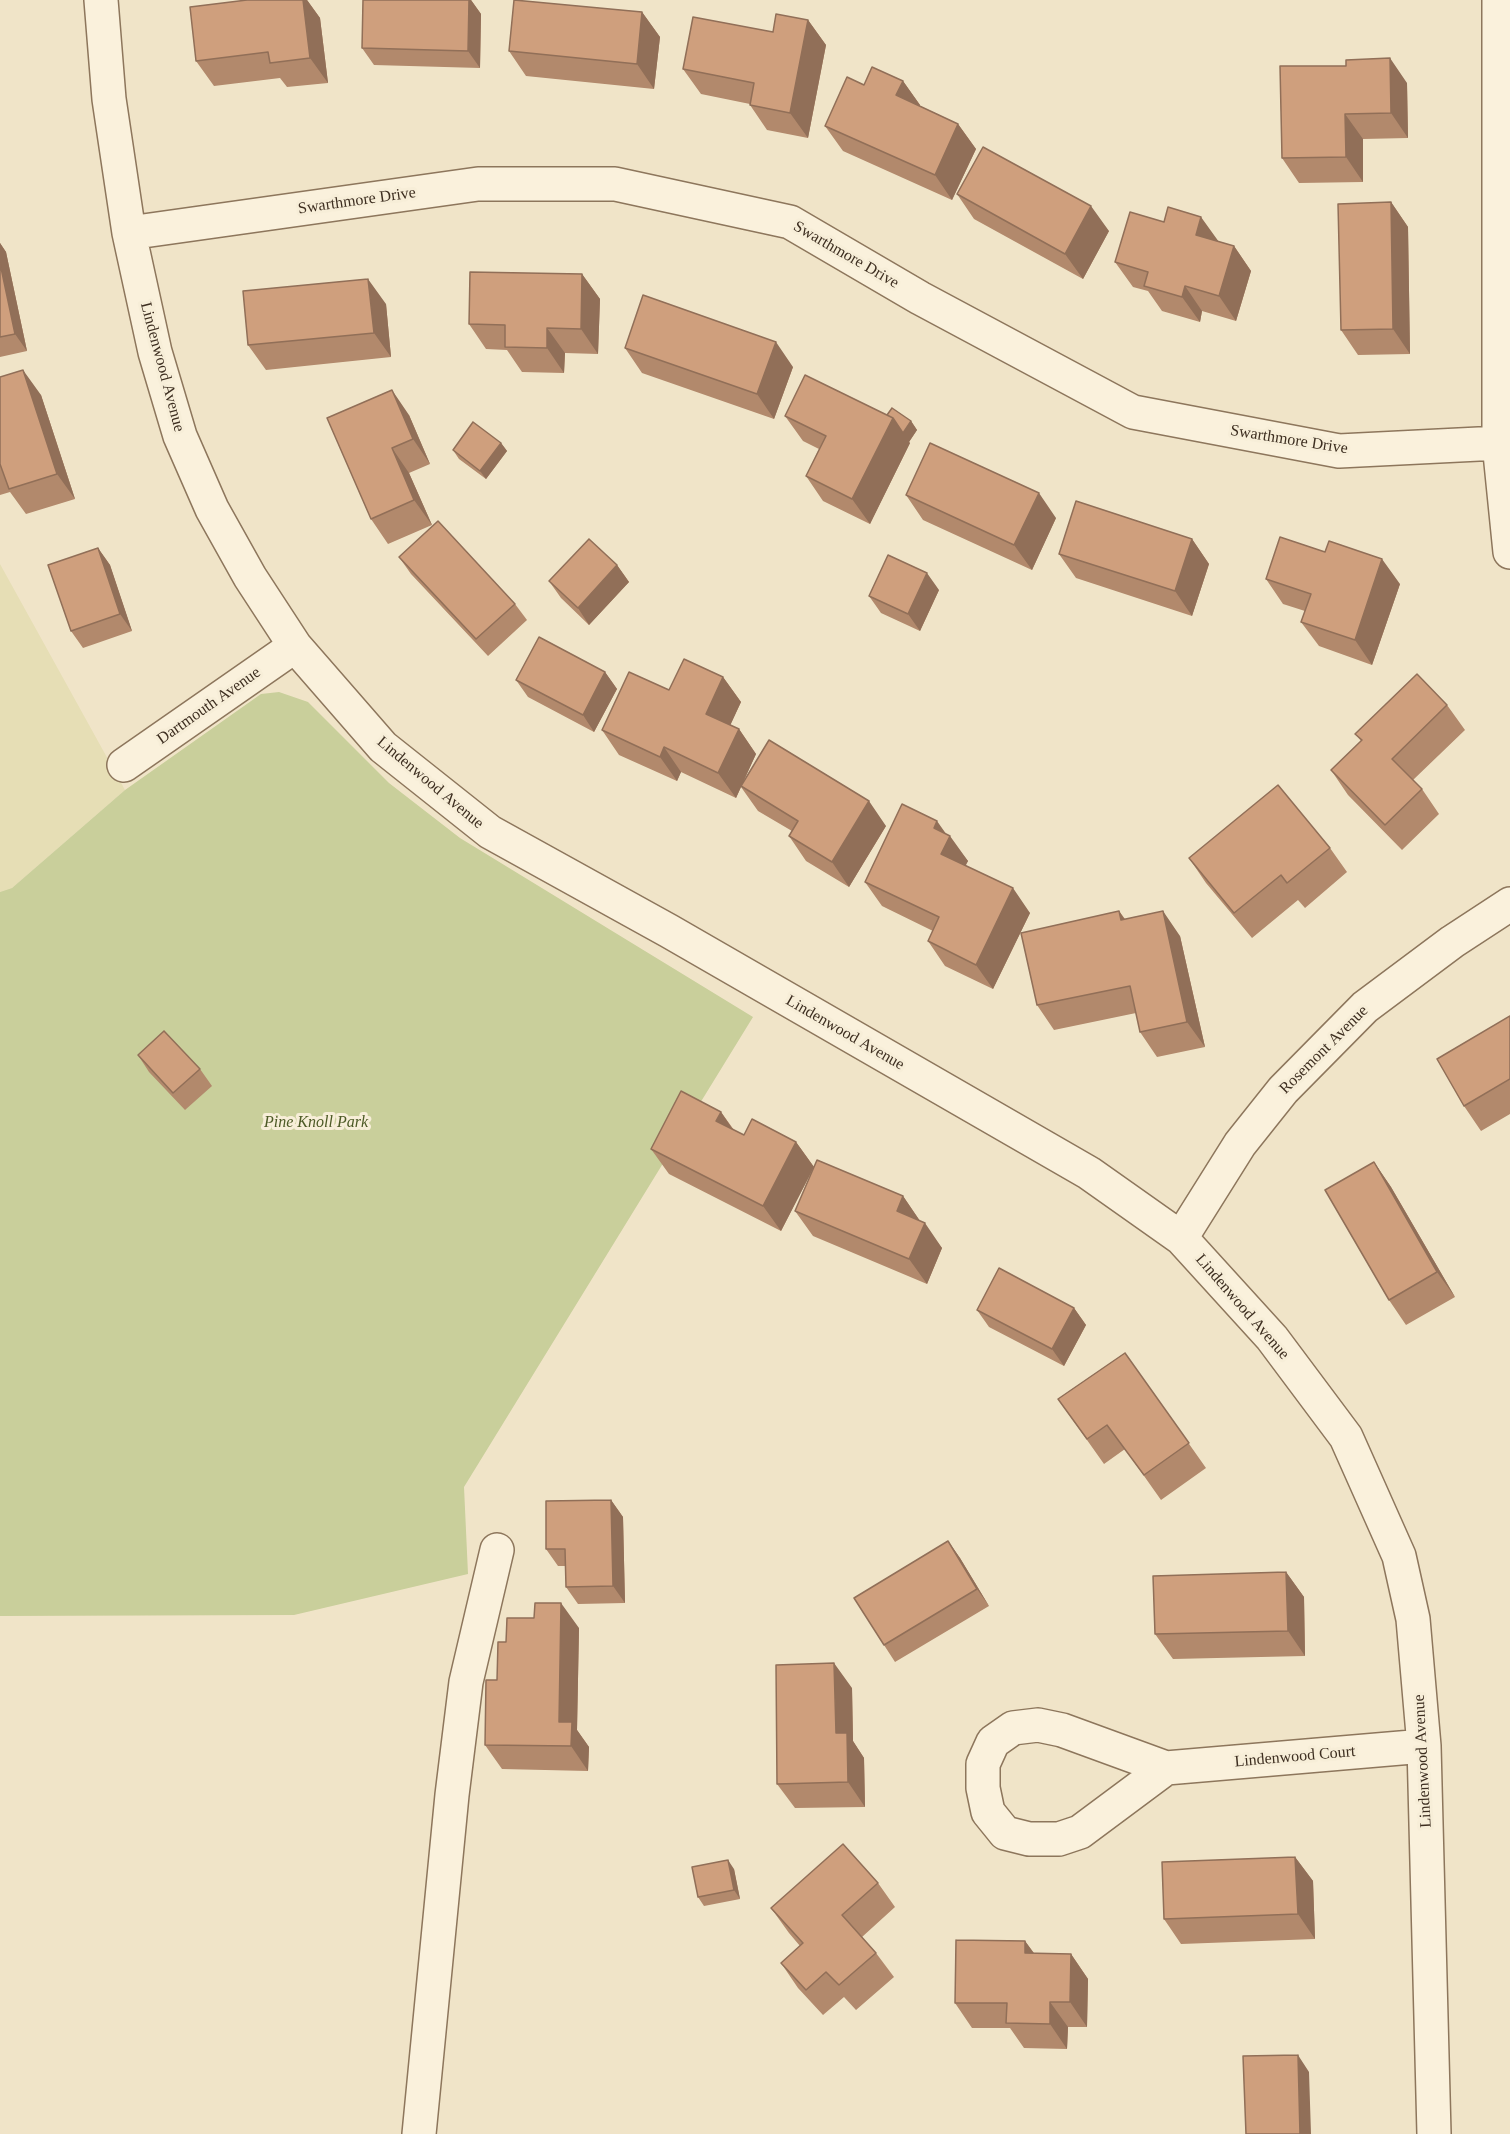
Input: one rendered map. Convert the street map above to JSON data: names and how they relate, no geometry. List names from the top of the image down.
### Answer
{
  "streets": {
    "street": [
      "Swarthmore Drive",
      "Lindenwood Avenue",
      "Dartmouth Avenue",
      "Rosemont Avenue",
      "Lindenwood Court"
    ]
  },
  "crossings": [
    ["Swarthmore Drive", "Lindenwood Avenue"],
    ["Lindenwood Avenue", "Dartmouth Avenue"],
    ["Lindenwood Avenue", "Rosemont Avenue"],
    ["Lindenwood Avenue", "Lindenwood Court"]
  ],
  "parks": ["Pine Knoll Park"]
}
